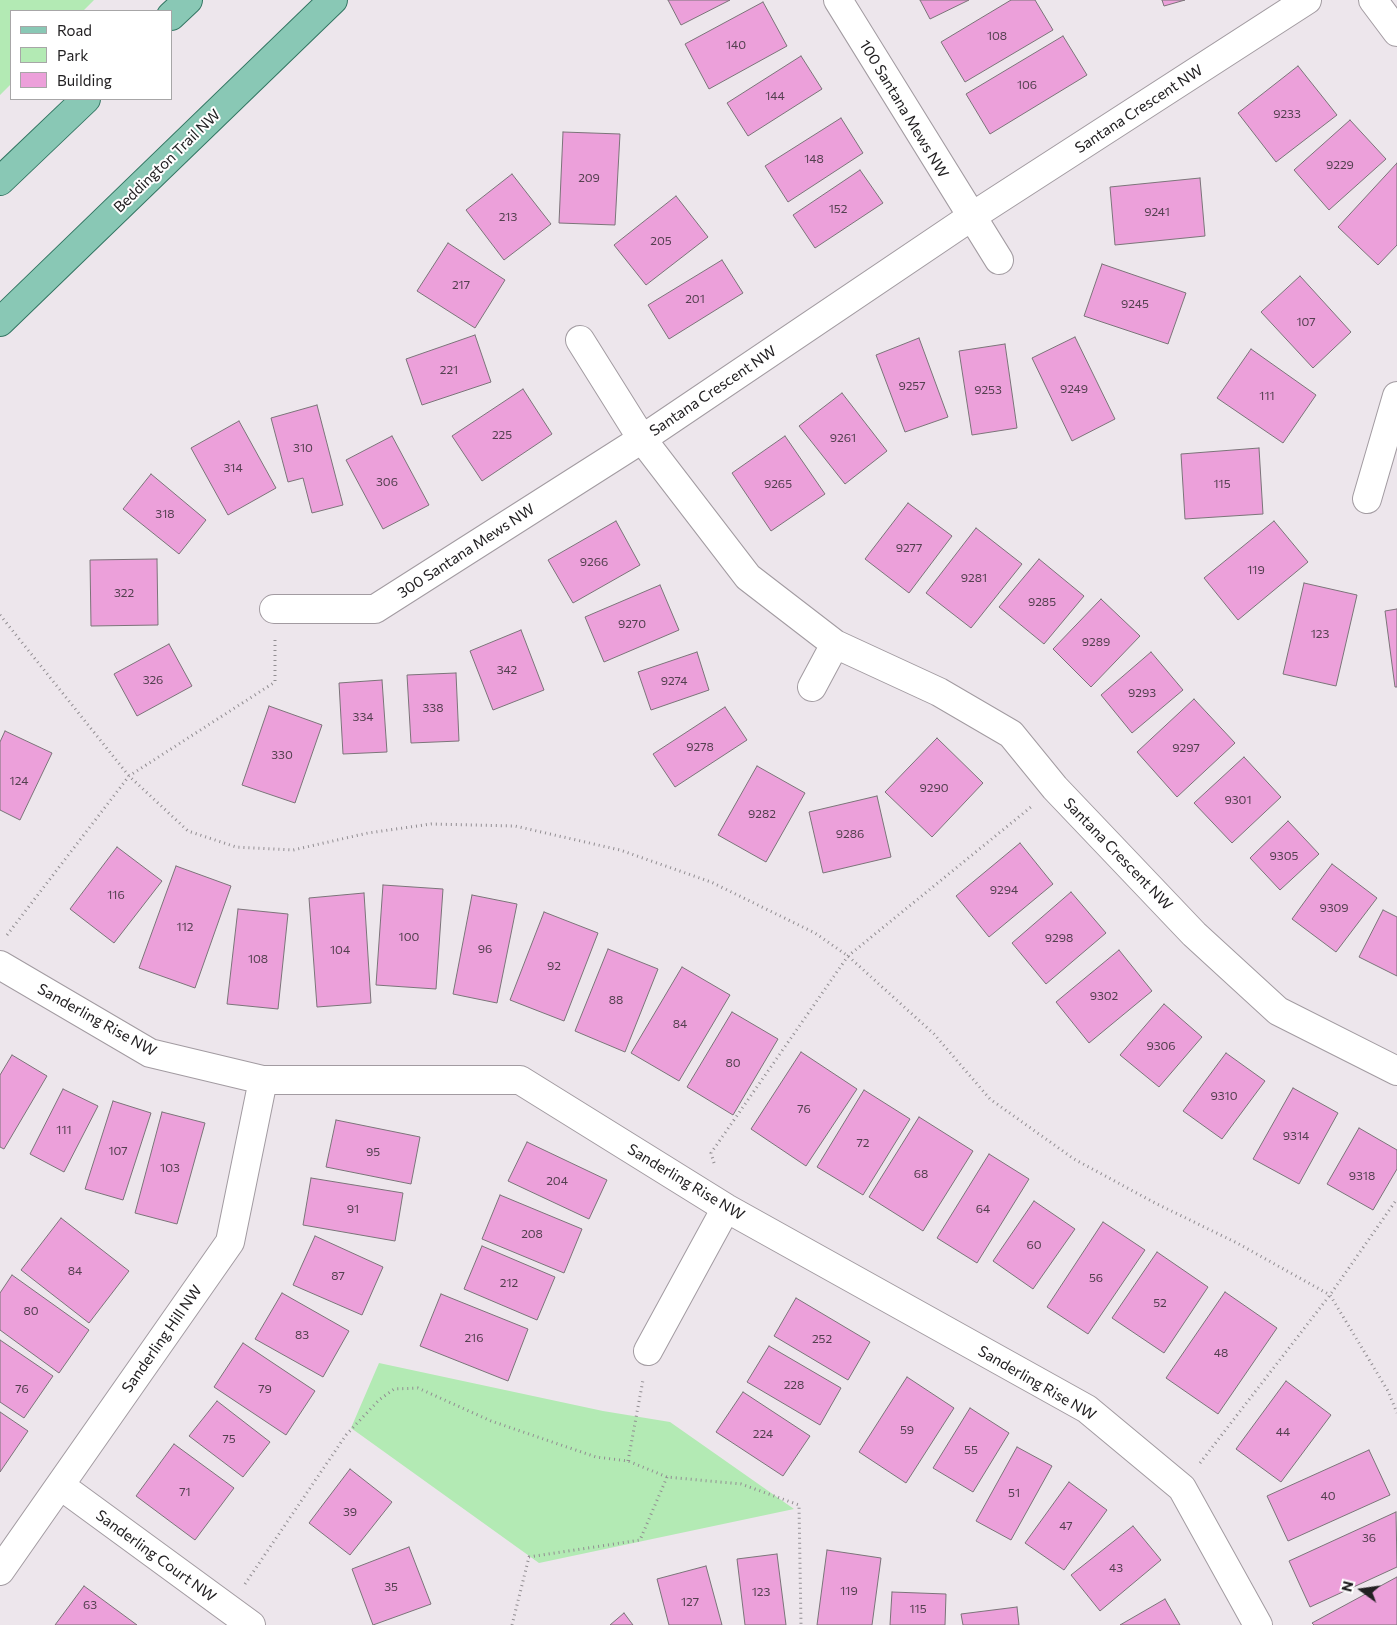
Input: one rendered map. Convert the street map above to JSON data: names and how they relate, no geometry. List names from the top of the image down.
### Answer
{
  "streets": {
    "main road": ["Beddington Trail NW"],
    "street": [
      "100 Santana Mews NW",
      "Santana Crescent NW",
      "300 Santana Mews NW",
      "Sanderling Rise NW",
      "Sanderling Hill NW",
      "Sanderling Court NW"
    ]
  },
  "crossings": [
    ["100 Santana Mews NW", "Santana Crescent NW"],
    ["Santana Crescent NW", "300 Santana Mews NW"],
    ["Sanderling Rise NW", "Sanderling Hill NW"],
    ["Sanderling Hill NW", "Sanderling Court NW"]
  ],
  "house_numbers": [
    "108",
    "140",
    "106",
    "144",
    "9233",
    "148",
    "9229",
    "209",
    "152",
    "9241",
    "213",
    "205",
    "217",
    "201",
    "9245",
    "107",
    "221",
    "9257",
    "9249",
    "9253",
    "111",
    "225",
    "9261",
    "310",
    "314",
    "306",
    "9265",
    "115",
    "318",
    "9277",
    "9266",
    "119",
    "9281",
    "322",
    "9285",
    "9270",
    "123",
    "9289",
    "342",
    "326",
    "9274",
    "9293",
    "338",
    "334",
    "9278",
    "9297",
    "330",
    "124",
    "9290",
    "9301",
    "9282",
    "9286",
    "9305",
    "9294",
    "116",
    "9309",
    "112",
    "100",
    "9298",
    "96",
    "104",
    "108",
    "92",
    "9302",
    "88",
    "84",
    "9306",
    "80",
    "9310",
    "76",
    "111",
    "9314",
    "72",
    "107",
    "95",
    "103",
    "68",
    "9318",
    "204",
    "91",
    "64",
    "208",
    "60",
    "84",
    "87",
    "56",
    "212",
    "52",
    "80",
    "83",
    "216",
    "252",
    "48",
    "228",
    "76",
    "79",
    "59",
    "44",
    "224",
    "75",
    "55",
    "71",
    "51",
    "40",
    "39",
    "47",
    "36",
    "43",
    "35",
    "119",
    "123",
    "127",
    "63",
    "115"
  ],
  "legend": ["Road", "Park", "Building"],
  "north": "left"
}
